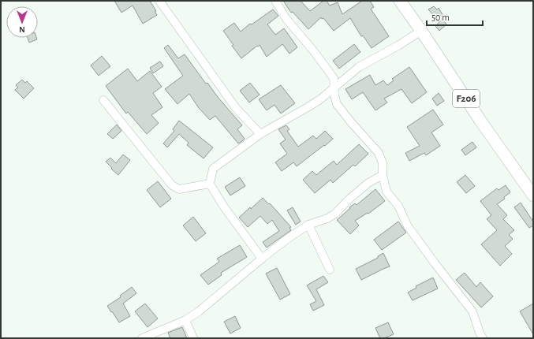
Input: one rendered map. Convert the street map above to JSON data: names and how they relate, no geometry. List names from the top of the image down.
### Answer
{
  "streets": {
    "main road": ["F206"]
  },
  "scale_bar": "50 m",
  "north": "bottom"
}
